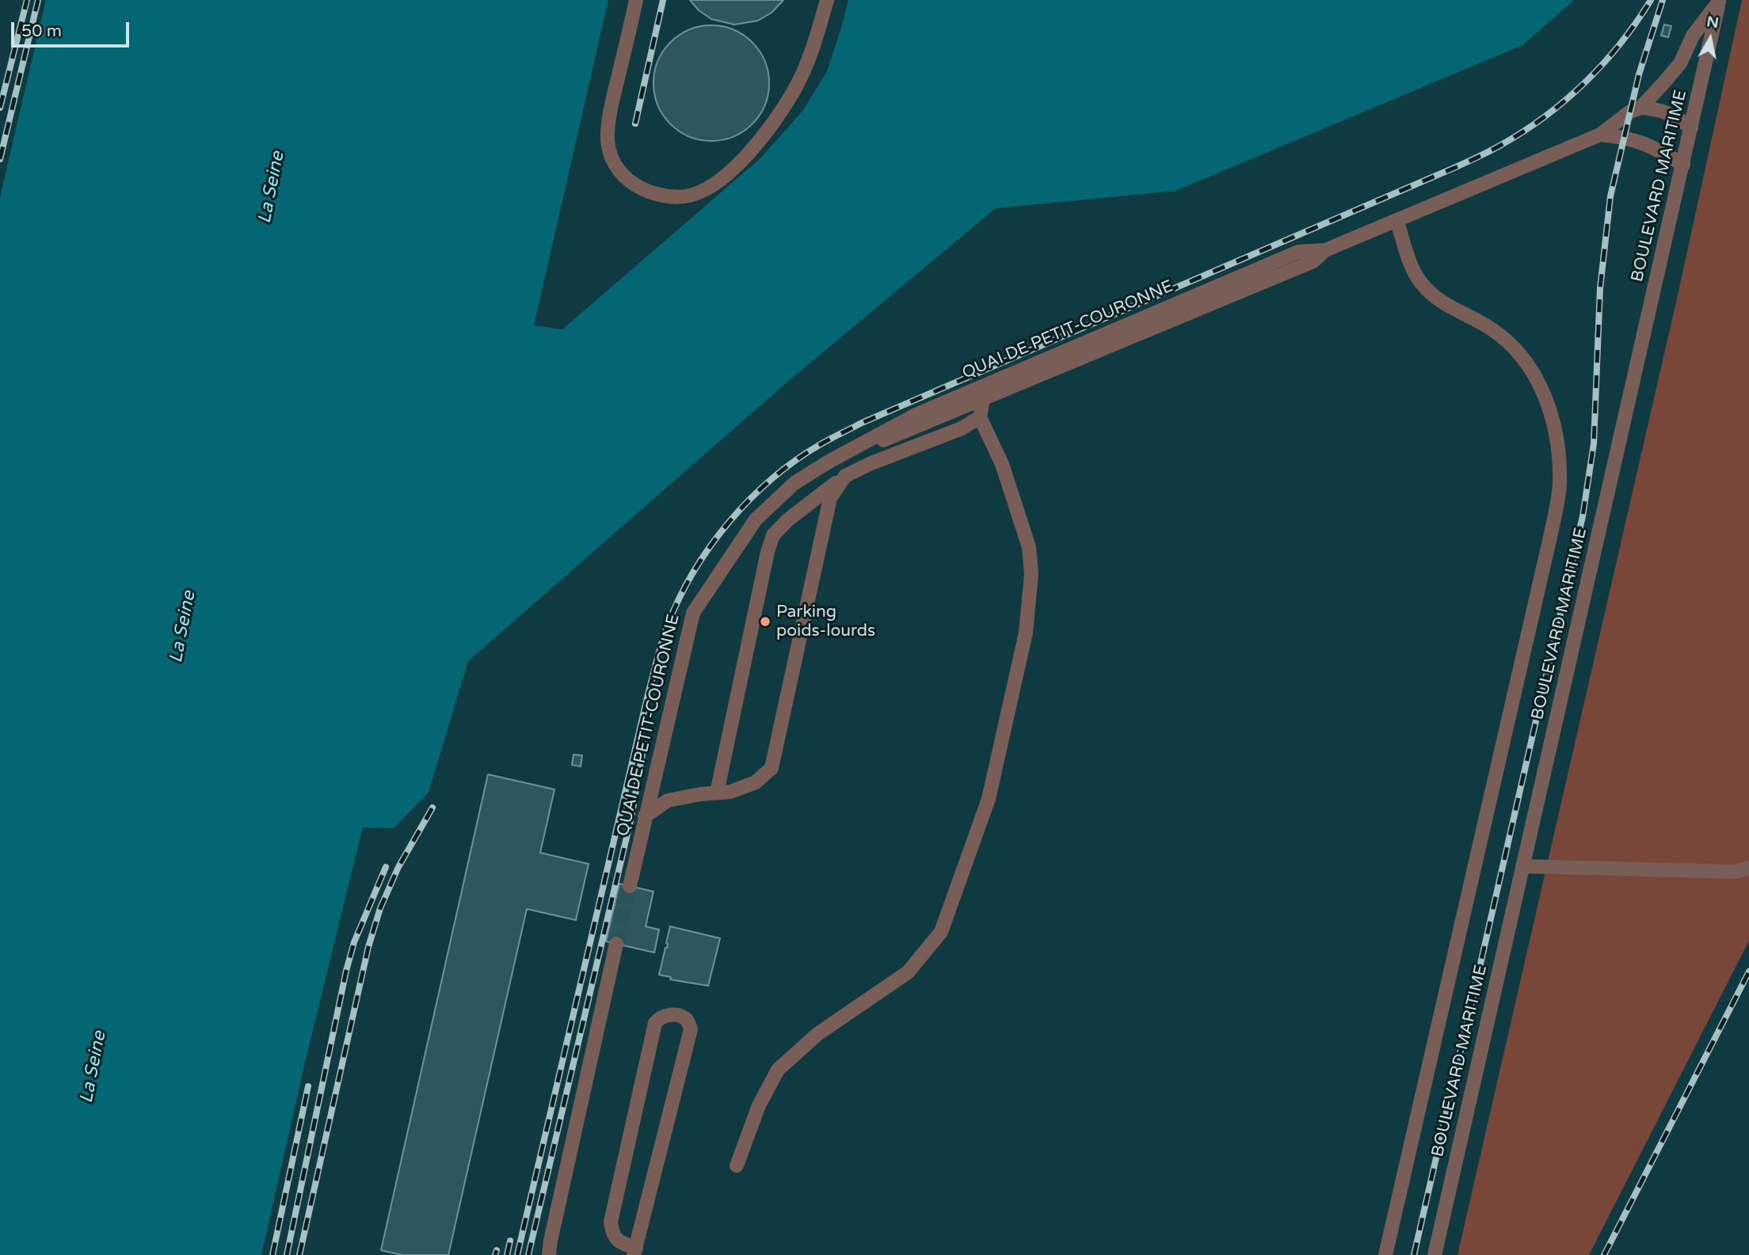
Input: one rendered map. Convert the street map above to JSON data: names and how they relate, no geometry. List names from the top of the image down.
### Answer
{
  "streets": {
    "street": ["BOULEVARD MARITIME", "QUAI DE PETIT-COURONNE"]
  },
  "crossings": [
    ["BOULEVARD MARITIME", "QUAI DE PETIT-COURONNE"]
  ],
  "water": ["La Seine"],
  "places": ["Parking poids-lourds"],
  "scale_bar": "50 m",
  "north": "top"
}
